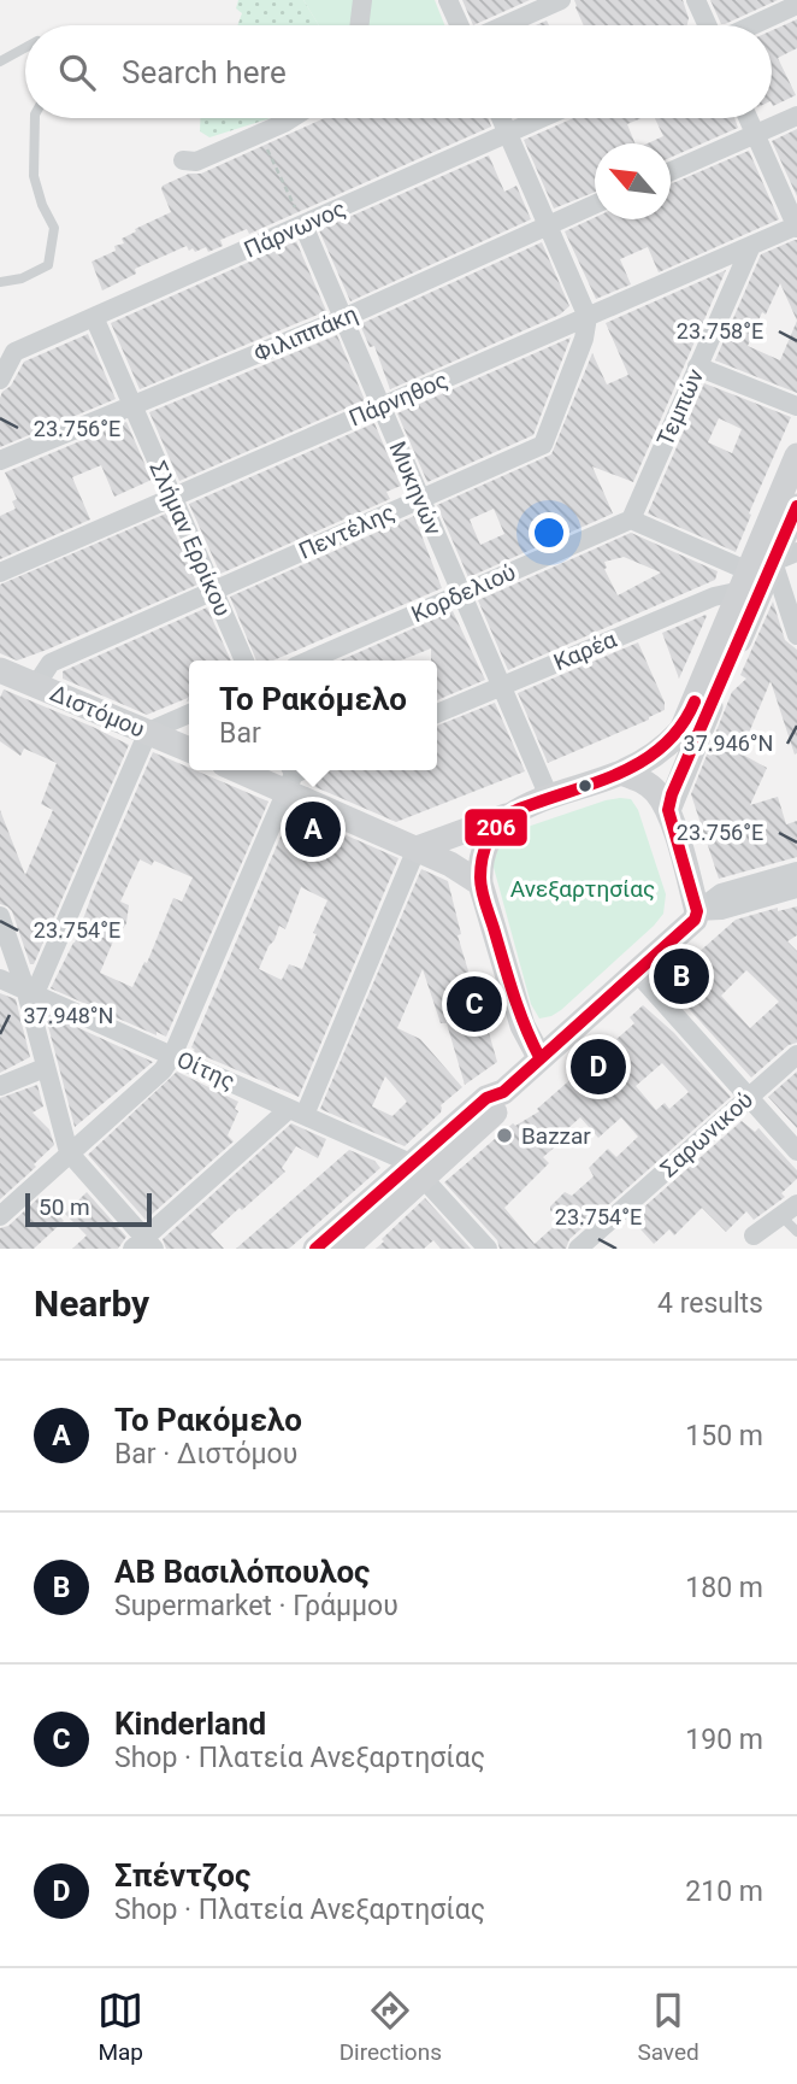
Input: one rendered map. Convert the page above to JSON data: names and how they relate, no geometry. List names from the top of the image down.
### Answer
{
  "streets": {
    "street": [
      "Πάρνωνος",
      "Φιλιππάκη",
      "Πάρνηθος",
      "Τεμπών",
      "Μυκηνών",
      "Πεντέλης",
      "Σλήμαν Ερρίκου",
      "Κορδελιού",
      "Καρέα",
      "Διστόμου",
      "Οίτης",
      "Σαρωνικού"
    ]
  },
  "crossings": [
    ["Πάρνωνος", "Μυκηνών"],
    ["Πάρνωνος", "Σλήμαν Ερρίκου"],
    ["Φιλιππάκη", "Μυκηνών"],
    ["Φιλιππάκη", "Σλήμαν Ερρίκου"],
    ["Πάρνηθος", "Τεμπών"],
    ["Πάρνηθος", "Μυκηνών"],
    ["Πάρνηθος", "Πεντέλης"],
    ["Πάρνηθος", "Σλήμαν Ερρίκου"],
    ["Τεμπών", "Κορδελιού"],
    ["Μυκηνών", "Πεντέλης"],
    ["Μυκηνών", "Κορδελιού"],
    ["Μυκηνών", "Καρέα"],
    ["Πεντέλης", "Σλήμαν Ερρίκου"],
    ["Πεντέλης", "Διστόμου"]
  ],
  "parks": ["Ανεξαρτησίας"],
  "places": ["Bazzar"],
  "lines": ["transit line 206"],
  "scale_bar": "50 m",
  "north": "top left",
  "page": {
    "search": "Search here",
    "popup": ["Το Ρακόμελο", "Bar"],
    "pins": [
      "A",
      "B",
      "C",
      "D"
    ],
    "scale": "50 m",
    "heading": ["Nearby", "4 results"],
    "list": [
      {
        "mark": "A",
        "name": "Το Ρακόμελο",
        "note": "Bar · Διστόμου",
        "value": "150 m"
      },
      {
        "mark": "B",
        "name": "ΑΒ Βασιλόπουλος",
        "note": "Supermarket · Γράμμου",
        "value": "180 m"
      },
      {
        "mark": "C",
        "name": "Kinderland",
        "note": "Shop · Πλατεία Ανεξαρτησίας",
        "value": "190 m"
      },
      {
        "mark": "D",
        "name": "Σπέντζος",
        "note": "Shop · Πλατεία Ανεξαρτησίας",
        "value": "210 m"
      }
    ],
    "nav": ["Map", "Directions", "Saved"]
  },
  "coordinates": [
    "23.758°E",
    "23.756°E",
    "37.946°N",
    "23.754°E",
    "37.948°N"
  ]
}
